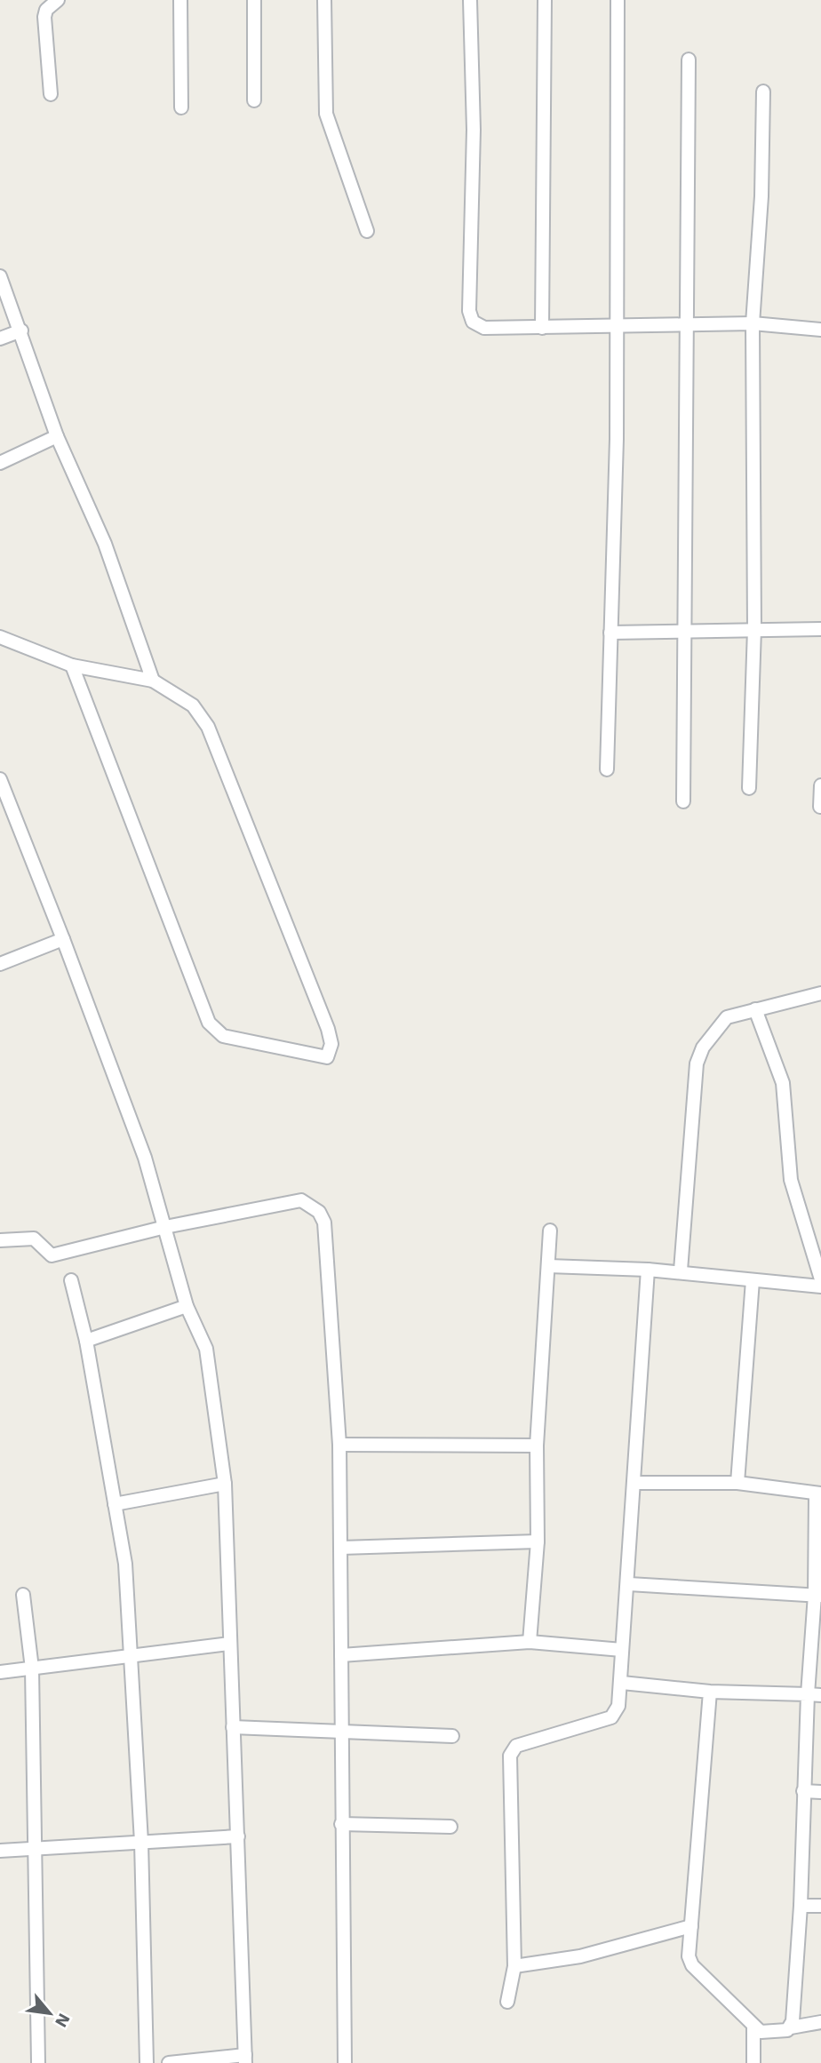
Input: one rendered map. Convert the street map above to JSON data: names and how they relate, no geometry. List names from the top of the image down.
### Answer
{
  "north": "bottom right"
}
